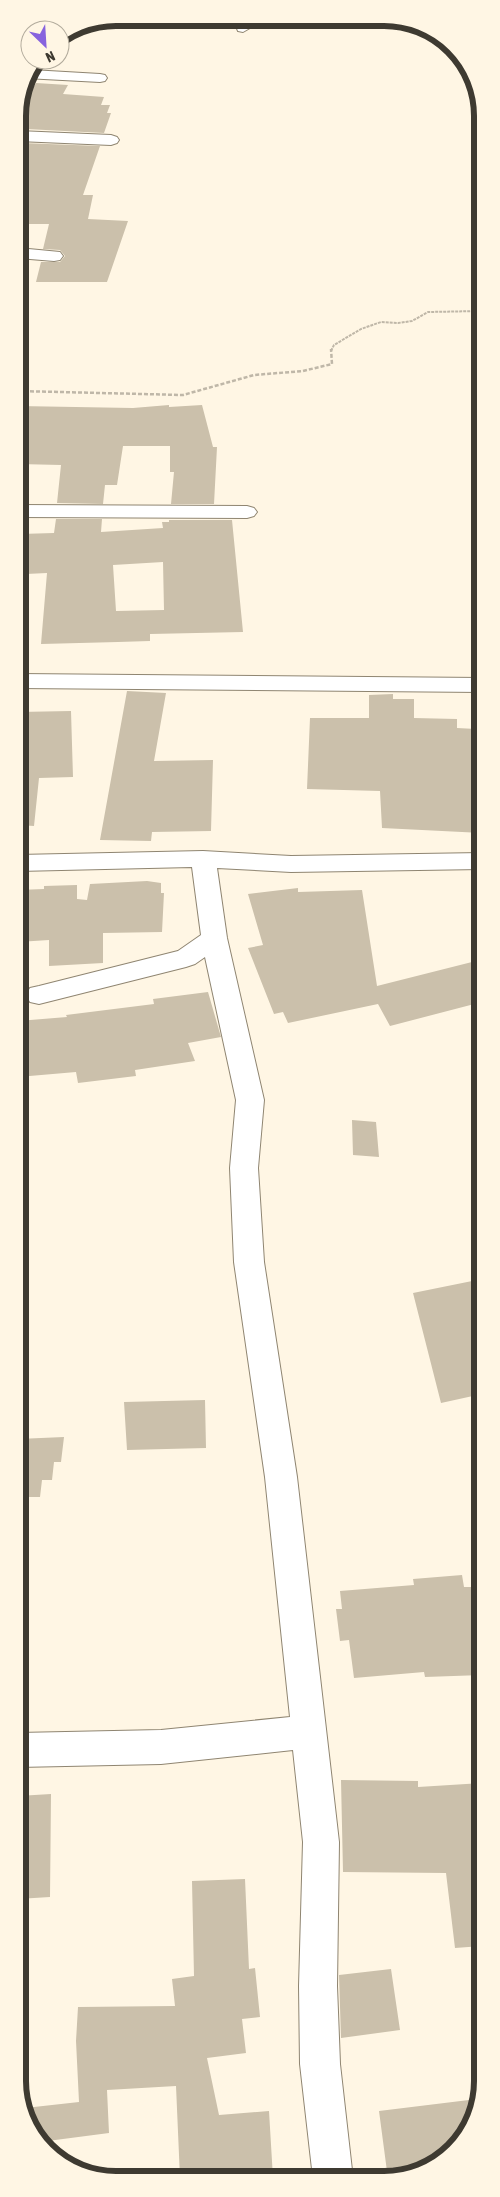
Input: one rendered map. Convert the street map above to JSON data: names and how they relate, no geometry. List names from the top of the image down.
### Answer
{
  "north": "bottom right"
}
